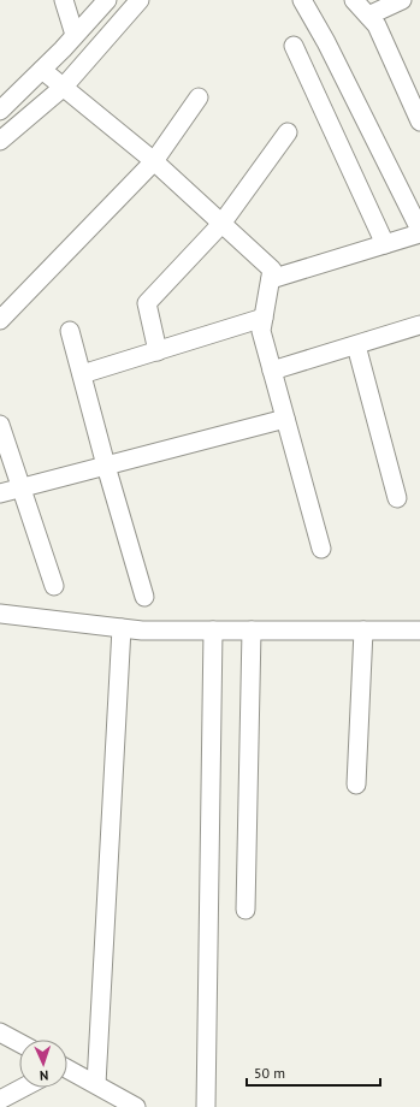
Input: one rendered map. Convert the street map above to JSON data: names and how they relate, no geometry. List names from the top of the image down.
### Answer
{
  "scale_bar": "50 m",
  "north": "bottom"
}
